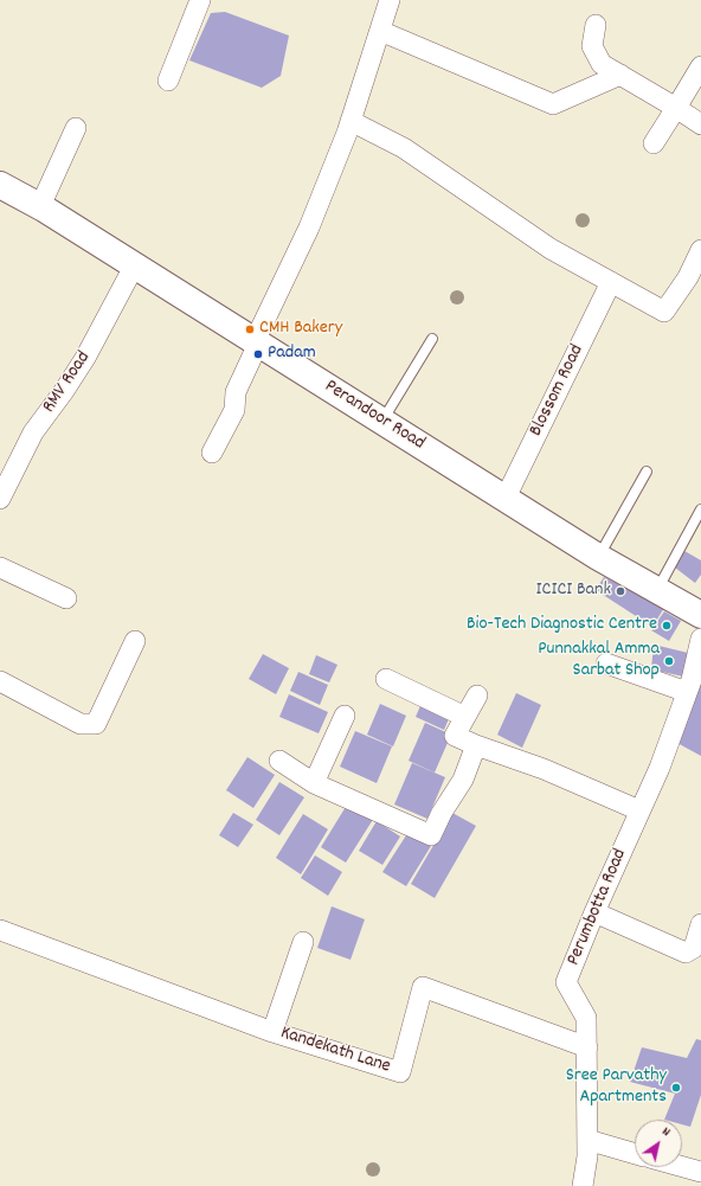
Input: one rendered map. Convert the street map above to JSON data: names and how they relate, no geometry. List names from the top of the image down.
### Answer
{
  "streets": {
    "main road": ["Perandoor Road"],
    "street": [
      "RMV Road",
      "Blossom Road",
      "Perumbotta Road",
      "Kandekath Lane"
    ]
  },
  "crossings": [
    ["RMV Road", "Perandoor Road"],
    ["Blossom Road", "Perandoor Road"],
    ["Perumbotta Road", "Kandekath Lane"]
  ],
  "places": [
    "CMH Bakery",
    "Padam",
    "ICICI Bank",
    "Bio-Tech Diagnostic Centre",
    "Punnakkal Amma Sarbat Shop",
    "Sree Parvathy Apartments"
  ],
  "north": "top right"
}
